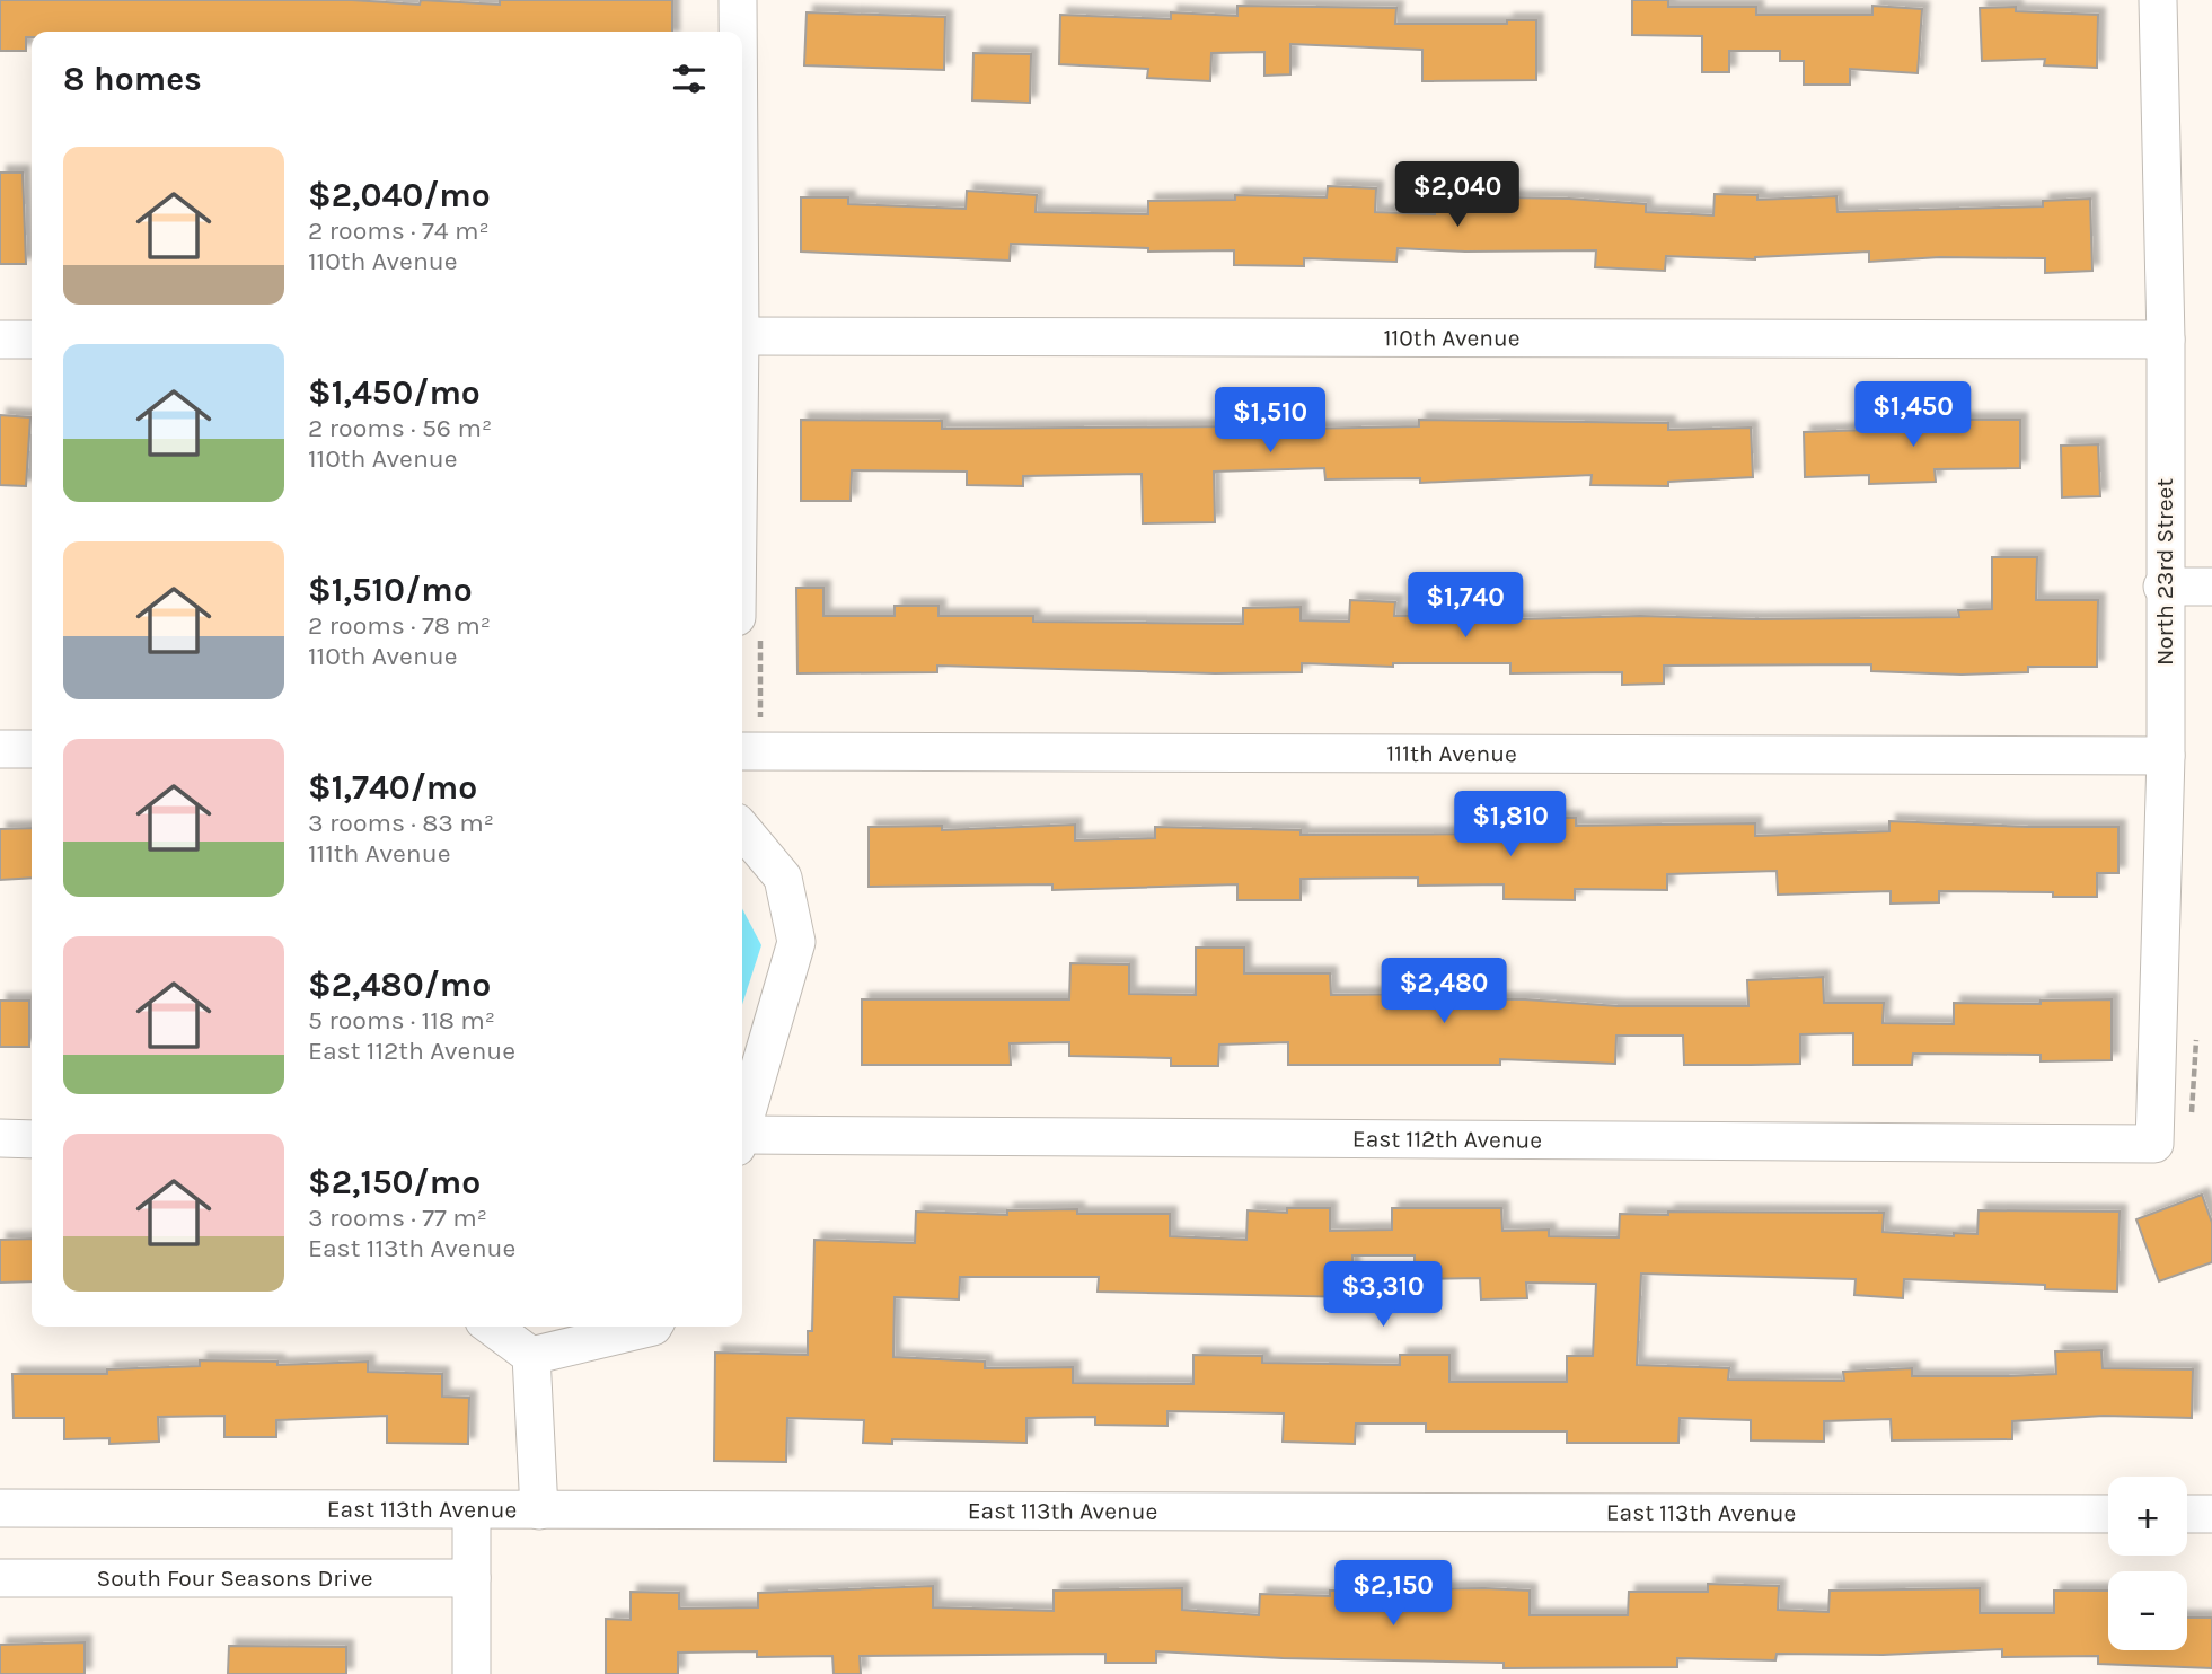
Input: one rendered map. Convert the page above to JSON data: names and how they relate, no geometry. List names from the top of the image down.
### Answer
{
  "streets": {
    "street": [
      "110th Avenue",
      "North 23rd Street",
      "111th Avenue",
      "East 112th Avenue",
      "East 113th Avenue",
      "South Four Seasons Drive"
    ]
  },
  "crossings": [
    ["110th Avenue", "North 23rd Street"],
    ["North 23rd Street", "111th Avenue"],
    ["North 23rd Street", "East 112th Avenue"]
  ],
  "page": {
    "heading": "8 homes",
    "list": [
      {
        "name": "$2,040/mo",
        "note": "2 rooms · 74 m² · 110th Avenue"
      },
      {
        "name": "$1,450/mo",
        "note": "2 rooms · 56 m² · 110th Avenue"
      },
      {
        "name": "$1,510/mo",
        "note": "2 rooms · 78 m² · 110th Avenue"
      },
      {
        "name": "$1,740/mo",
        "note": "3 rooms · 83 m² · 111th Avenue"
      },
      {
        "name": "$2,480/mo",
        "note": "5 rooms · 118 m² · East 112th Avenue"
      },
      {
        "name": "$2,150/mo",
        "note": "3 rooms · 77 m² · East 113th Avenue"
      }
    ],
    "price": [
      "$2,040",
      "$1,450",
      "$1,510",
      "$1,740",
      "$1,810",
      "$2,480",
      "$3,310",
      "$2,150"
    ],
    "map_buttons": ["+", "−"]
  }
}
